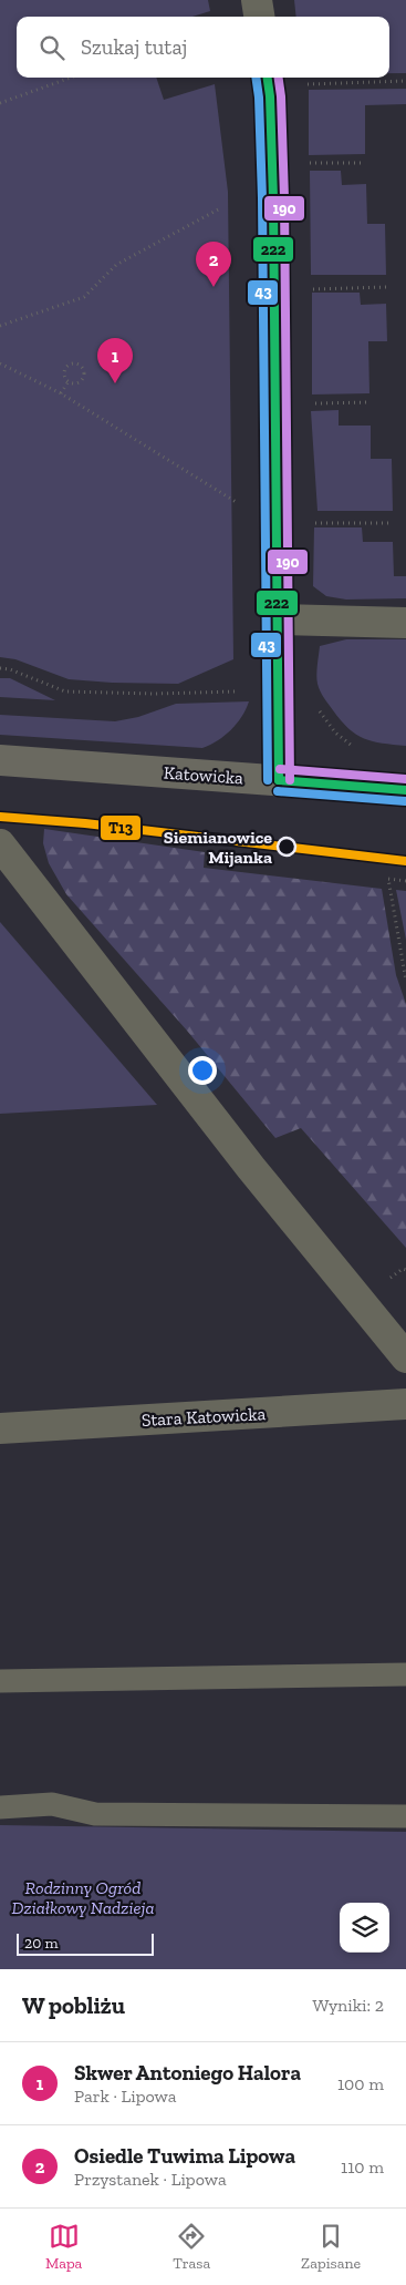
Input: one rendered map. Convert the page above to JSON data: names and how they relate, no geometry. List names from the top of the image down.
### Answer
{
  "streets": {
    "main road": ["Katowicka"],
    "street": ["Stara Katowicka"]
  },
  "parks": ["Rodzinny Ogród Działkowy Nadzieja"],
  "places": ["Siemianowice Mijanka"],
  "lines": [
    "transit line 222",
    "transit line 43",
    "transit line 190",
    "transit line T13"
  ],
  "scale_bar": "20 m",
  "page": {
    "search": "Szukaj tutaj",
    "pins": ["2", "1"],
    "scale": "20 m",
    "heading": ["W pobliżu", "Wyniki: 2"],
    "list": [
      {
        "mark": "1",
        "name": "Skwer Antoniego Halora",
        "note": "Park · Lipowa",
        "value": "100 m"
      },
      {
        "mark": "2",
        "name": "Osiedle Tuwima Lipowa",
        "note": "Przystanek · Lipowa",
        "value": "110 m"
      }
    ],
    "nav": ["Mapa", "Trasa", "Zapisane"]
  }
}
